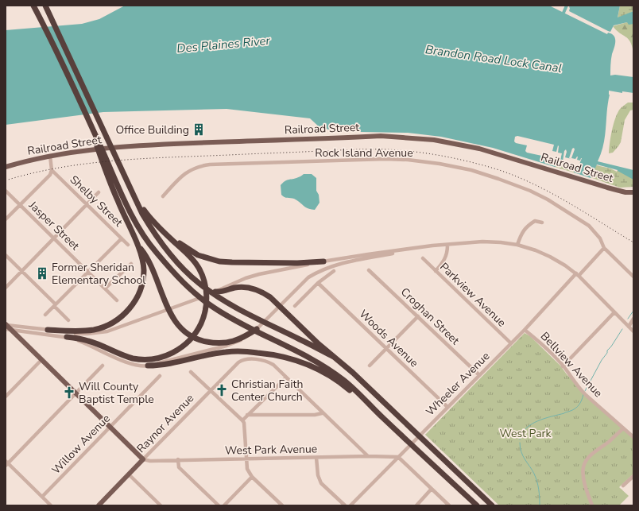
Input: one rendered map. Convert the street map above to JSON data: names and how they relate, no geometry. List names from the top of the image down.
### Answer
{
  "streets": {
    "main road": ["Railroad Street", "Raynor Avenue"],
    "street": [
      "Rock Island Avenue",
      "Shelby Street",
      "Jasper Street",
      "Parkview Avenue",
      "Croghan Street",
      "Woods Avenue",
      "Bellview Avenue",
      "Wheeler Avenue",
      "Willow Avenue",
      "West Park Avenue"
    ]
  },
  "crossings": [
    ["Rock Island Avenue", "Wheeler Avenue"],
    ["Parkview Avenue", "Wheeler Avenue"],
    ["Croghan Street", "Wheeler Avenue"],
    ["Woods Avenue", "Wheeler Avenue"],
    ["Bellview Avenue", "Wheeler Avenue"],
    ["Wheeler Avenue", "West Park Avenue"],
    ["Raynor Avenue", "West Park Avenue"]
  ],
  "water": ["Des Plaines River", "Brandon Road Lock Canal"],
  "parks": ["West Park"],
  "places": {
    "building": ["Office Building", "Former Sheridan Elementary School"],
    "church": ["Christian Faith Center Church", "Will County Baptist Temple"]
  }
}
